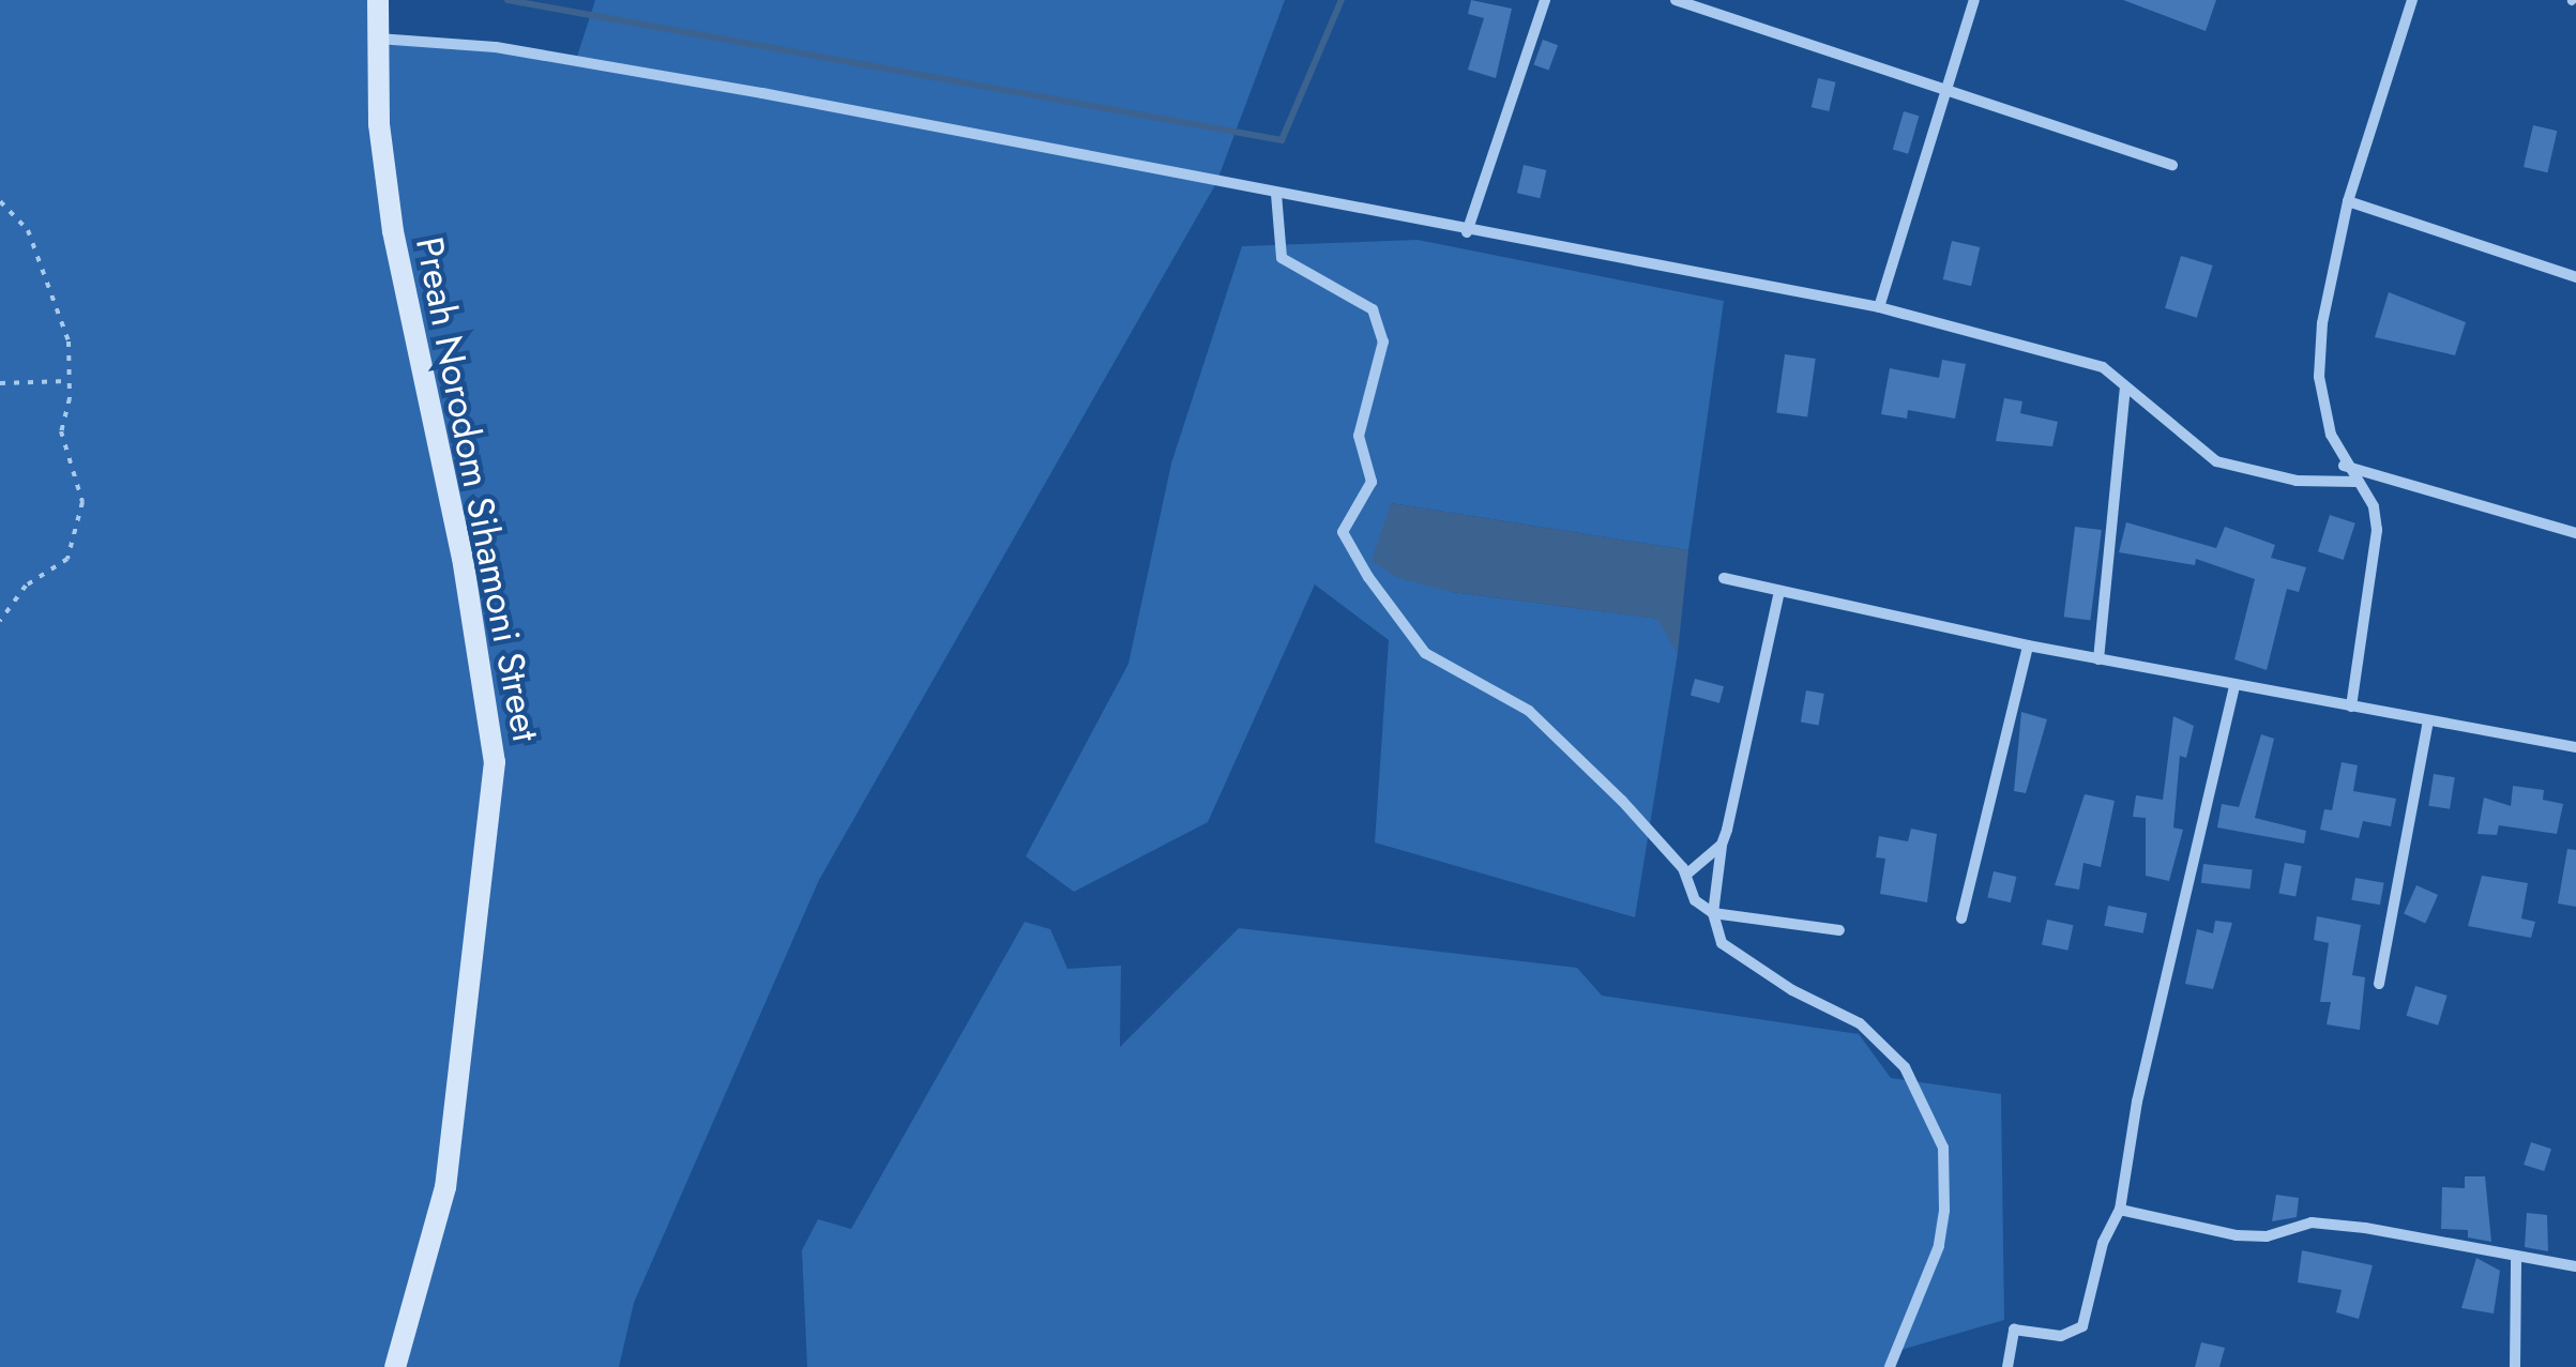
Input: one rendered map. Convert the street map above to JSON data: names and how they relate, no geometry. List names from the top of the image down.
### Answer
{
  "streets": {
    "main road": ["Preah Norodom Sihamoni Street"]
  }
}
